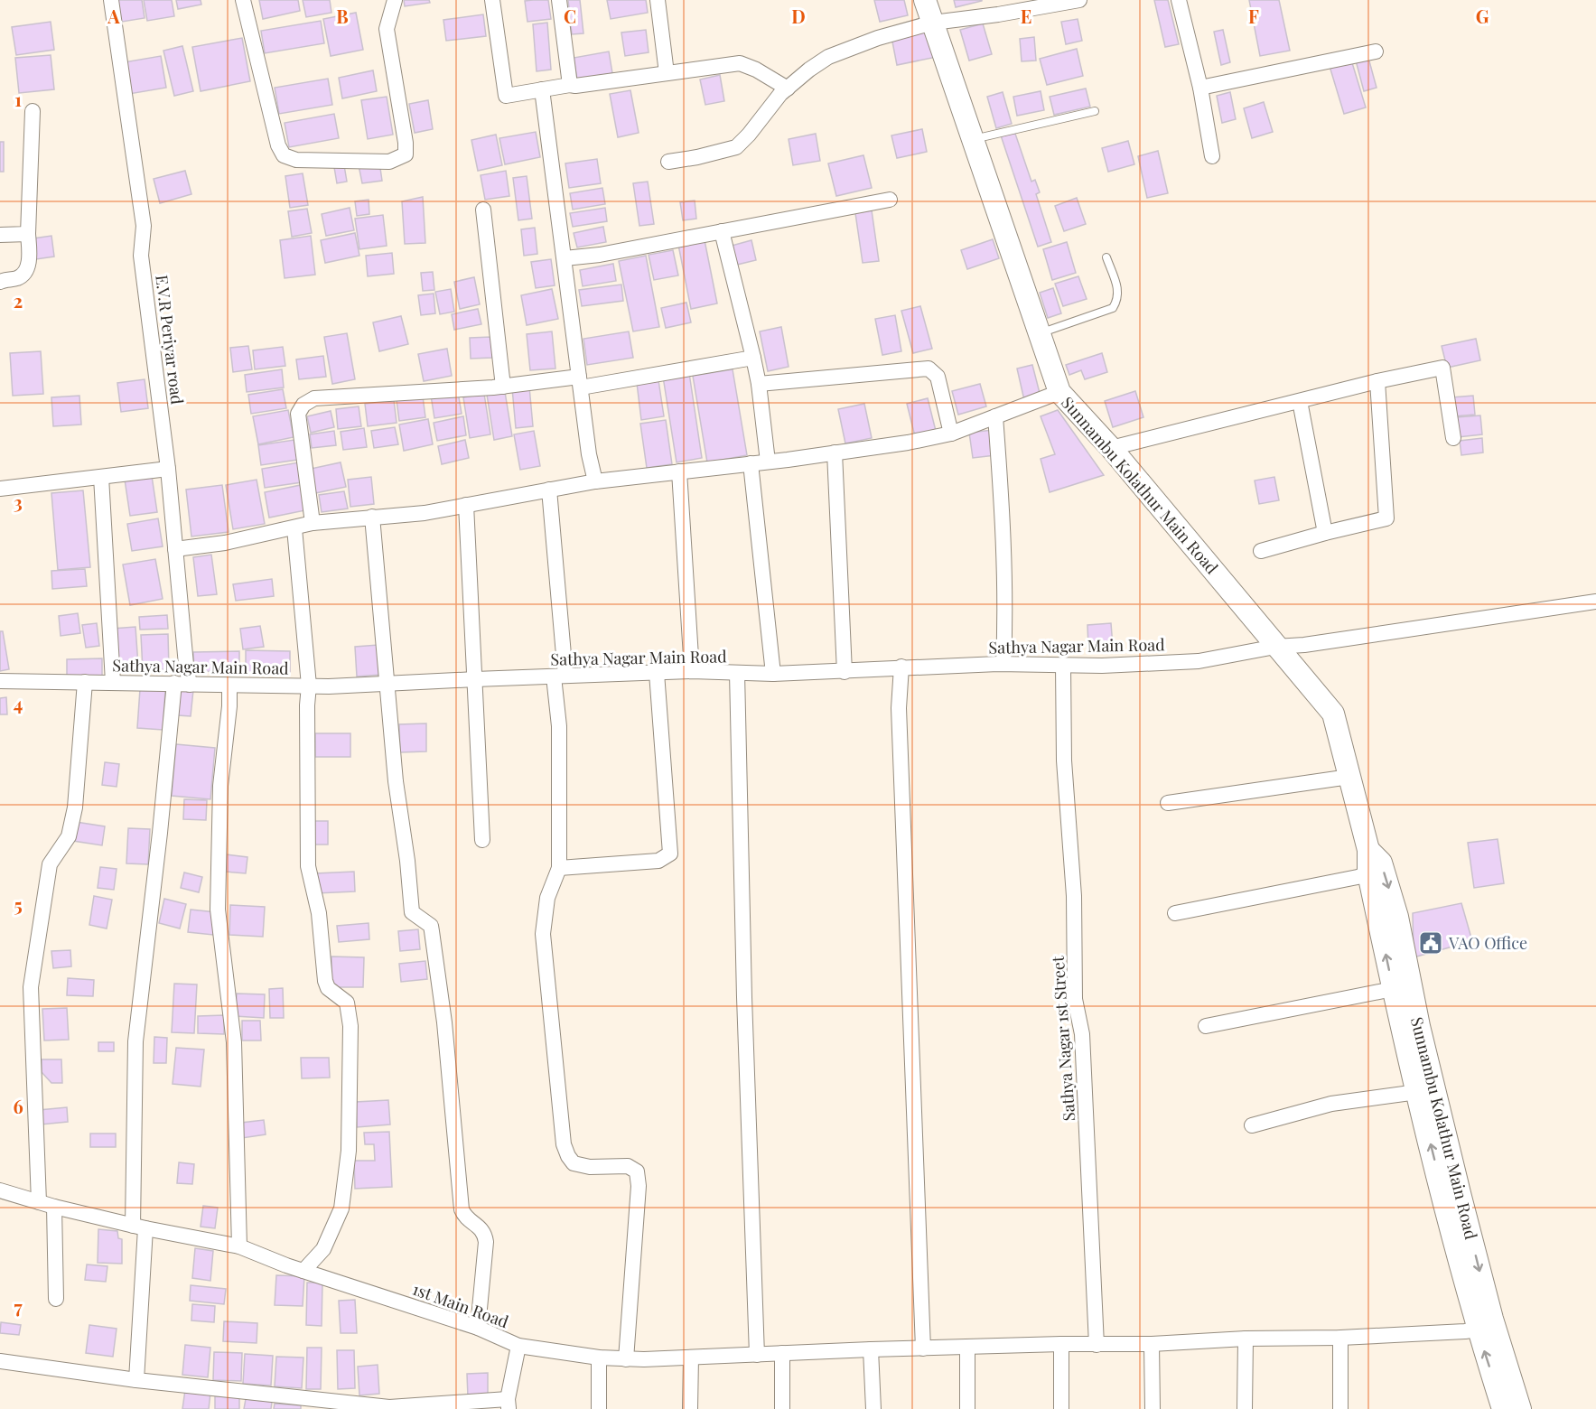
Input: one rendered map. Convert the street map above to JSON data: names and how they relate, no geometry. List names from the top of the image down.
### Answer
{
  "streets": {
    "street": [
      "E.V.R Periyar road",
      "Sunnambu Kolathur Main Road",
      "Sathya Nagar Main Road",
      "Sathya Nagar 1st Street",
      "1st Main Road"
    ]
  },
  "crossings": [
    ["E.V.R Periyar road", "Sathya Nagar Main Road"],
    ["E.V.R Periyar road", "1st Main Road"],
    ["Sunnambu Kolathur Main Road", "Sathya Nagar Main Road"],
    ["Sunnambu Kolathur Main Road", "1st Main Road"],
    ["Sathya Nagar Main Road", "Sathya Nagar 1st Street"],
    ["Sathya Nagar 1st Street", "1st Main Road"]
  ],
  "places": {
    "public building": ["VAO Office"]
  },
  "grid": {
    "columns": [
      "A",
      "B",
      "C",
      "D",
      "E",
      "F",
      "G"
    ],
    "rows": [
      "1",
      "2",
      "3",
      "4",
      "5",
      "6",
      "7"
    ]
  }
}
